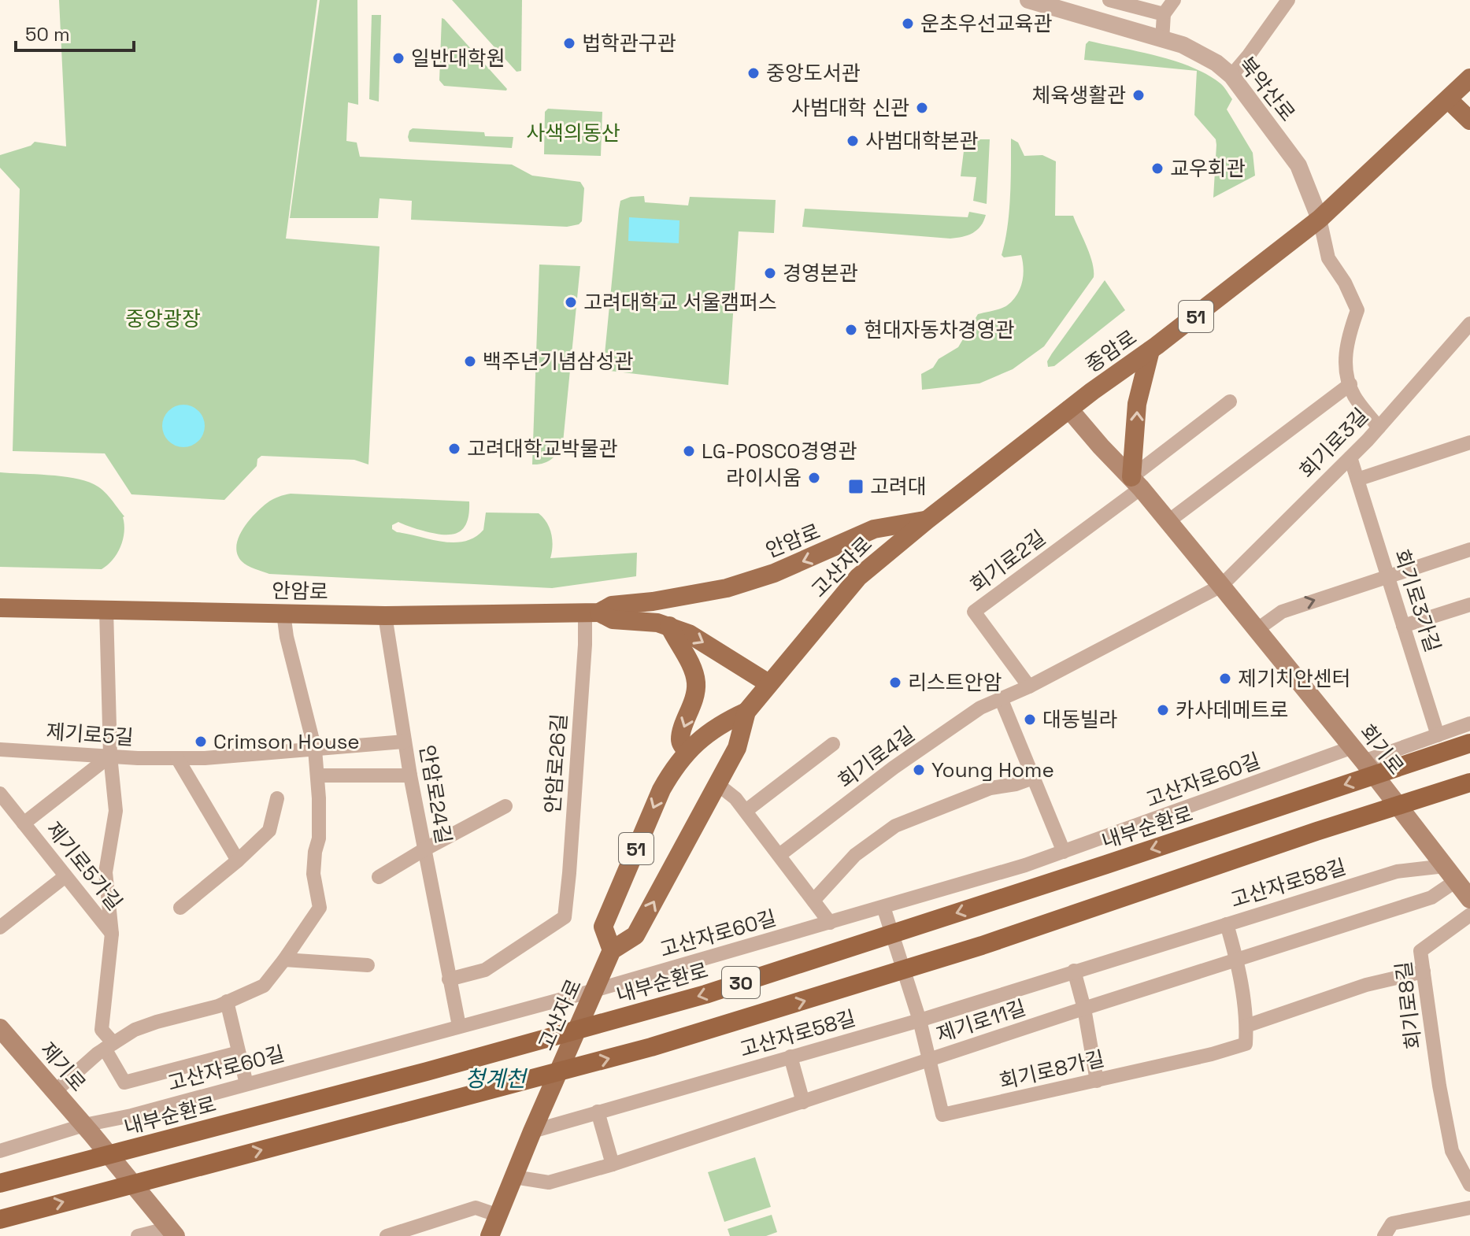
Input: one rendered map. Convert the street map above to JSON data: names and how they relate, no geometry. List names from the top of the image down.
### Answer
{
  "streets": {
    "highway": ["내부순환로", "30"],
    "main road": [
      "51",
      "종암로",
      "안암로",
      "고산자로",
      "회기로",
      "제기로"
    ],
    "street": [
      "북악산로",
      "회기로3길",
      "회기로2길",
      "회기로3가길",
      "제기로5길",
      "회기로4길",
      "안암로26길",
      "고산자로60길",
      "안암로24길",
      "제기로5가길",
      "고산자로58길",
      "회기로8길",
      "제기로11길",
      "회기로8가길"
    ]
  },
  "crossings": [
    ["북악산로", "종암로"],
    ["종암로", "안암로"],
    ["종암로", "고산자로"],
    ["종암로", "회기로"],
    ["회기로3길", "회기로3가길"],
    ["회기로3길", "회기로"],
    ["회기로3길", "회기로4길"],
    ["안암로", "고산자로"],
    ["안암로", "안암로26길"],
    ["안암로", "안암로24길"],
    ["회기로2길", "회기로"],
    ["회기로2길", "회기로4길"],
    ["고산자로", "고산자로60길"],
    ["고산자로", "고산자로58길"],
    ["고산자로", "제기로11길"],
    ["회기로3가길", "고산자로60길"],
    ["제기로5길", "안암로24길"],
    ["회기로", "회기로4길"],
    ["회기로", "고산자로60길"],
    ["회기로", "고산자로58길"],
    ["회기로", "제기로11길"],
    ["안암로26길", "안암로24길"],
    ["고산자로60길", "안암로24길"],
    ["고산자로60길", "제기로"],
    ["고산자로60길", "회기로8가길"],
    ["고산자로58길", "제기로11길"],
    ["고산자로58길", "회기로8가길"],
    ["제기로11길", "회기로8가길"]
  ],
  "water": ["청계천"],
  "parks": ["사색의동산", "중앙광장"],
  "places": {
    "other": [
      "운초우선교육관",
      "법학관구관",
      "일반대학원",
      "중앙도서관",
      "체육생활관",
      "사범대학 신관",
      "사범대학본관",
      "교우회관",
      "경영본관",
      "고려대학교 서울캠퍼스",
      "현대자동차경영관",
      "백주년기념삼성관",
      "고려대학교박물관",
      "LG-POSCO경영관",
      "라이시움",
      "제기치안센터",
      "리스트안암",
      "카사데메트로",
      "대동빌라",
      "Crimson House",
      "Young Home"
    ],
    "transit": ["고려대"]
  },
  "scale_bar": "50 m"
}
